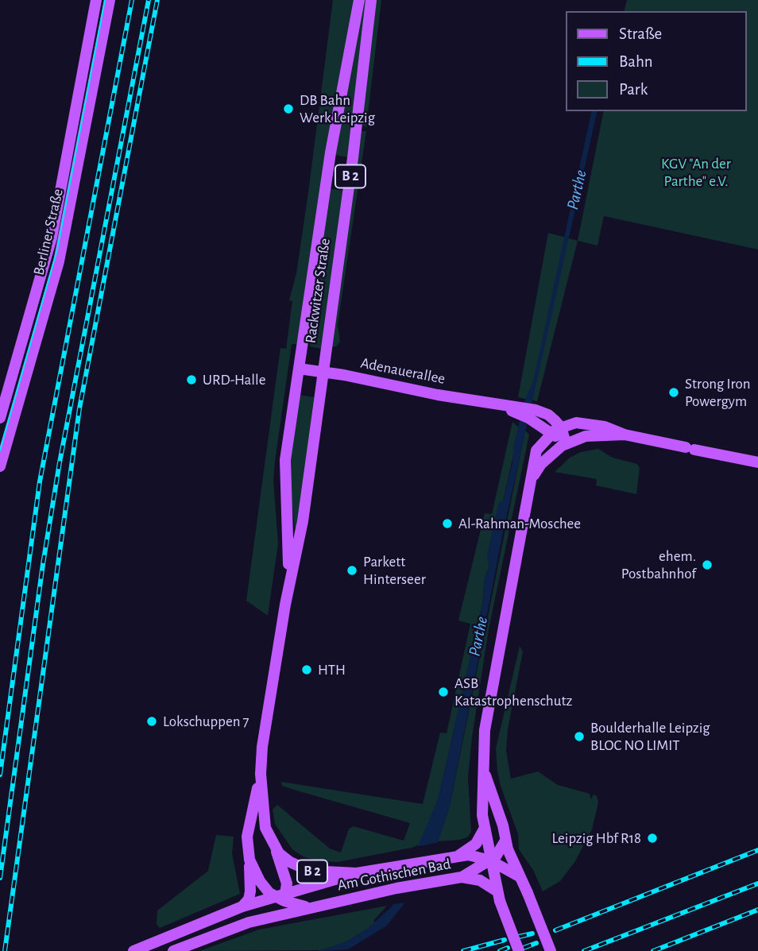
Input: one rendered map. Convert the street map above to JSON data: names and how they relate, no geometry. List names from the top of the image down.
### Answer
{
  "streets": {
    "main road": [
      "B 2",
      "Berliner Straße",
      "Rackwitzer Straße",
      "Adenauerallee",
      "Am Gothischen Bad"
    ]
  },
  "crossings": [
    ["B 2", "Rackwitzer Straße"],
    ["B 2", "Am Gothischen Bad"],
    ["Rackwitzer Straße", "Adenauerallee"],
    ["Rackwitzer Straße", "Am Gothischen Bad"]
  ],
  "water": ["Parthe"],
  "parks": ["KGV \"An der Parthe\" e.V."],
  "places": [
    "DB Bahn Werk Leipzig",
    "URD-Halle",
    "Strong Iron Powergym",
    "Al-Rahman-Moschee",
    "ehem. Postbahnhof",
    "Parkett Hinterseer",
    "HTH",
    "ASB Katastrophenschutz",
    "Lokschuppen 7",
    "Boulderhalle Leipzig BLOC NO LIMIT",
    "Leipzig Hbf R18"
  ],
  "legend": ["Straße", "Bahn", "Park"]
}
